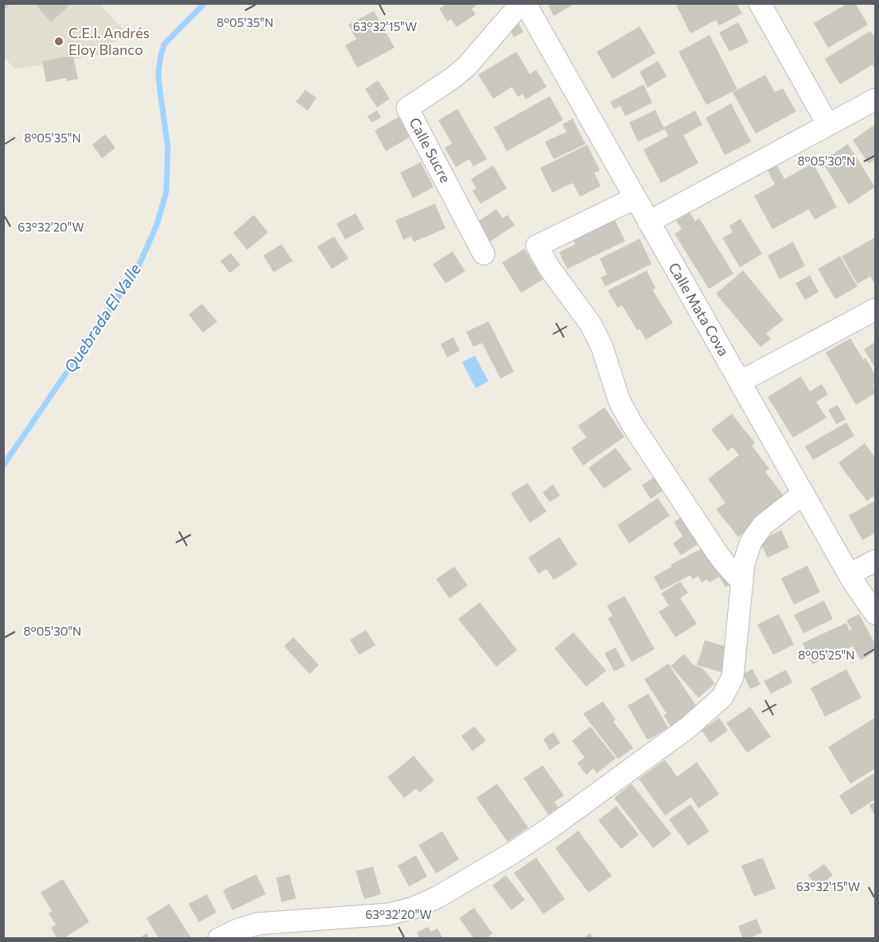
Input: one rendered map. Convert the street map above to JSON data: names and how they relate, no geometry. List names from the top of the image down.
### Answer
{
  "streets": {
    "street": ["Calle Sucre", "Calle Mata Cova"]
  },
  "water": ["Quebrada El Valle"],
  "places": ["C.E.I. Andrés Eloy Blanco"],
  "coordinates": [
    "8°05'35\"N",
    "63°32'15\"W",
    "8°05'30\"N",
    "63°32'20\"W",
    "8°05'25\"N"
  ]
}
